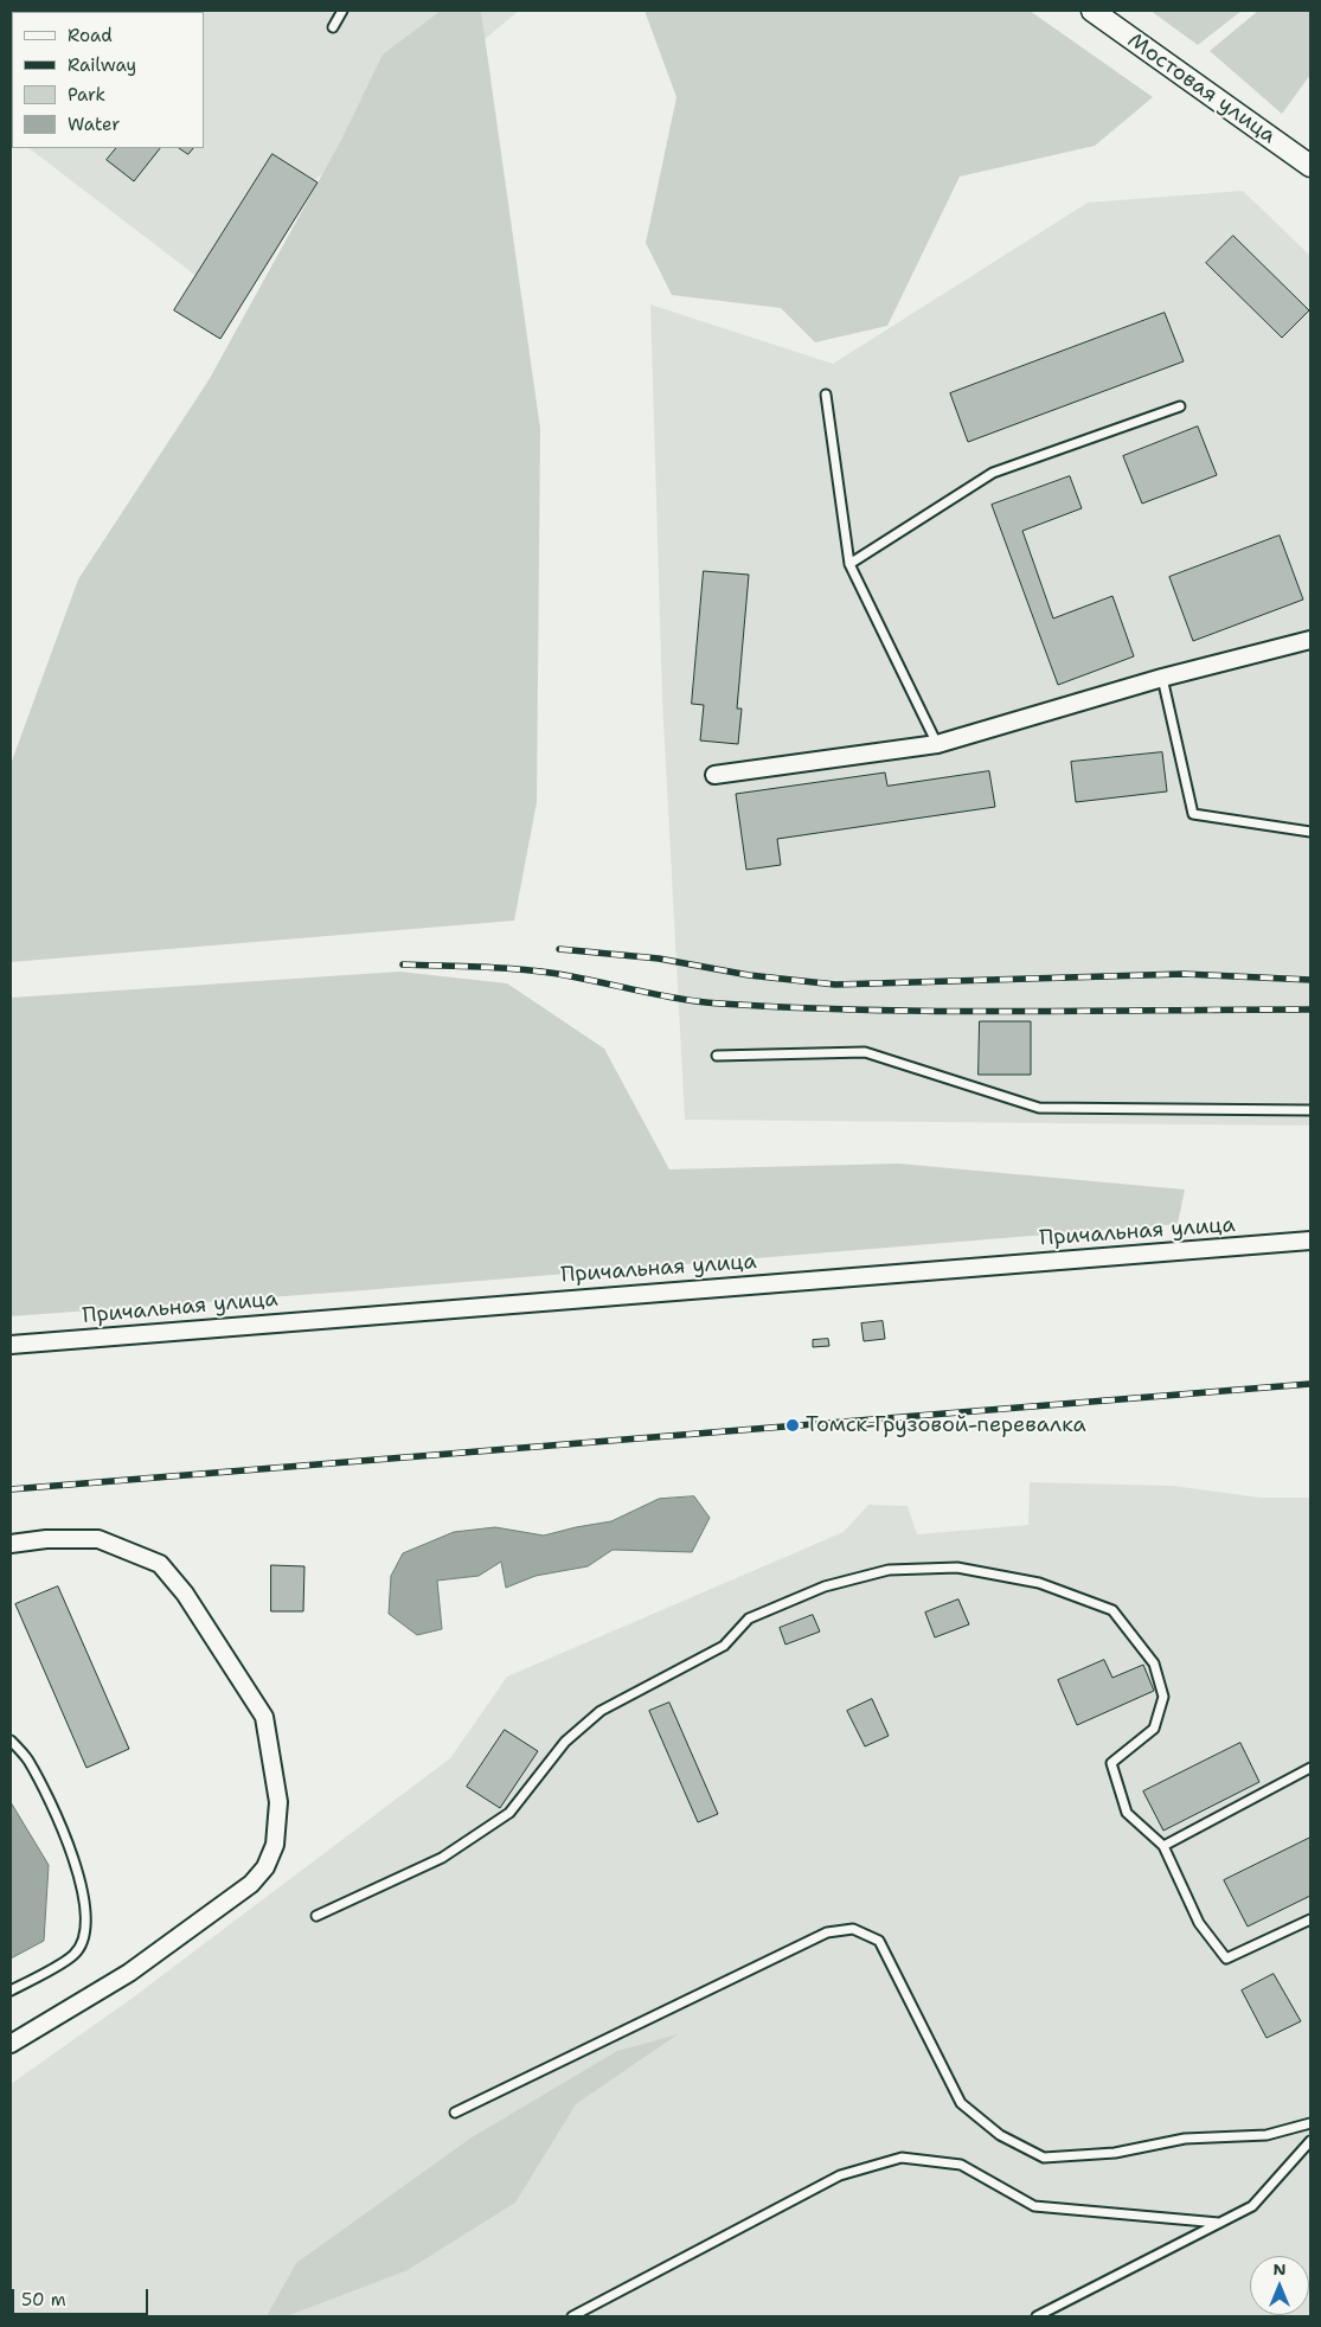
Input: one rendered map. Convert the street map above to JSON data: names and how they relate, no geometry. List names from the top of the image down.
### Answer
{
  "streets": {
    "street": ["Мостовая улица", "Причальная улица"]
  },
  "places": ["Томск-Грузовой-перевалка"],
  "legend": [
    "Road",
    "Railway",
    "Park",
    "Water"
  ],
  "scale_bar": "50 m",
  "north": "top"
}
